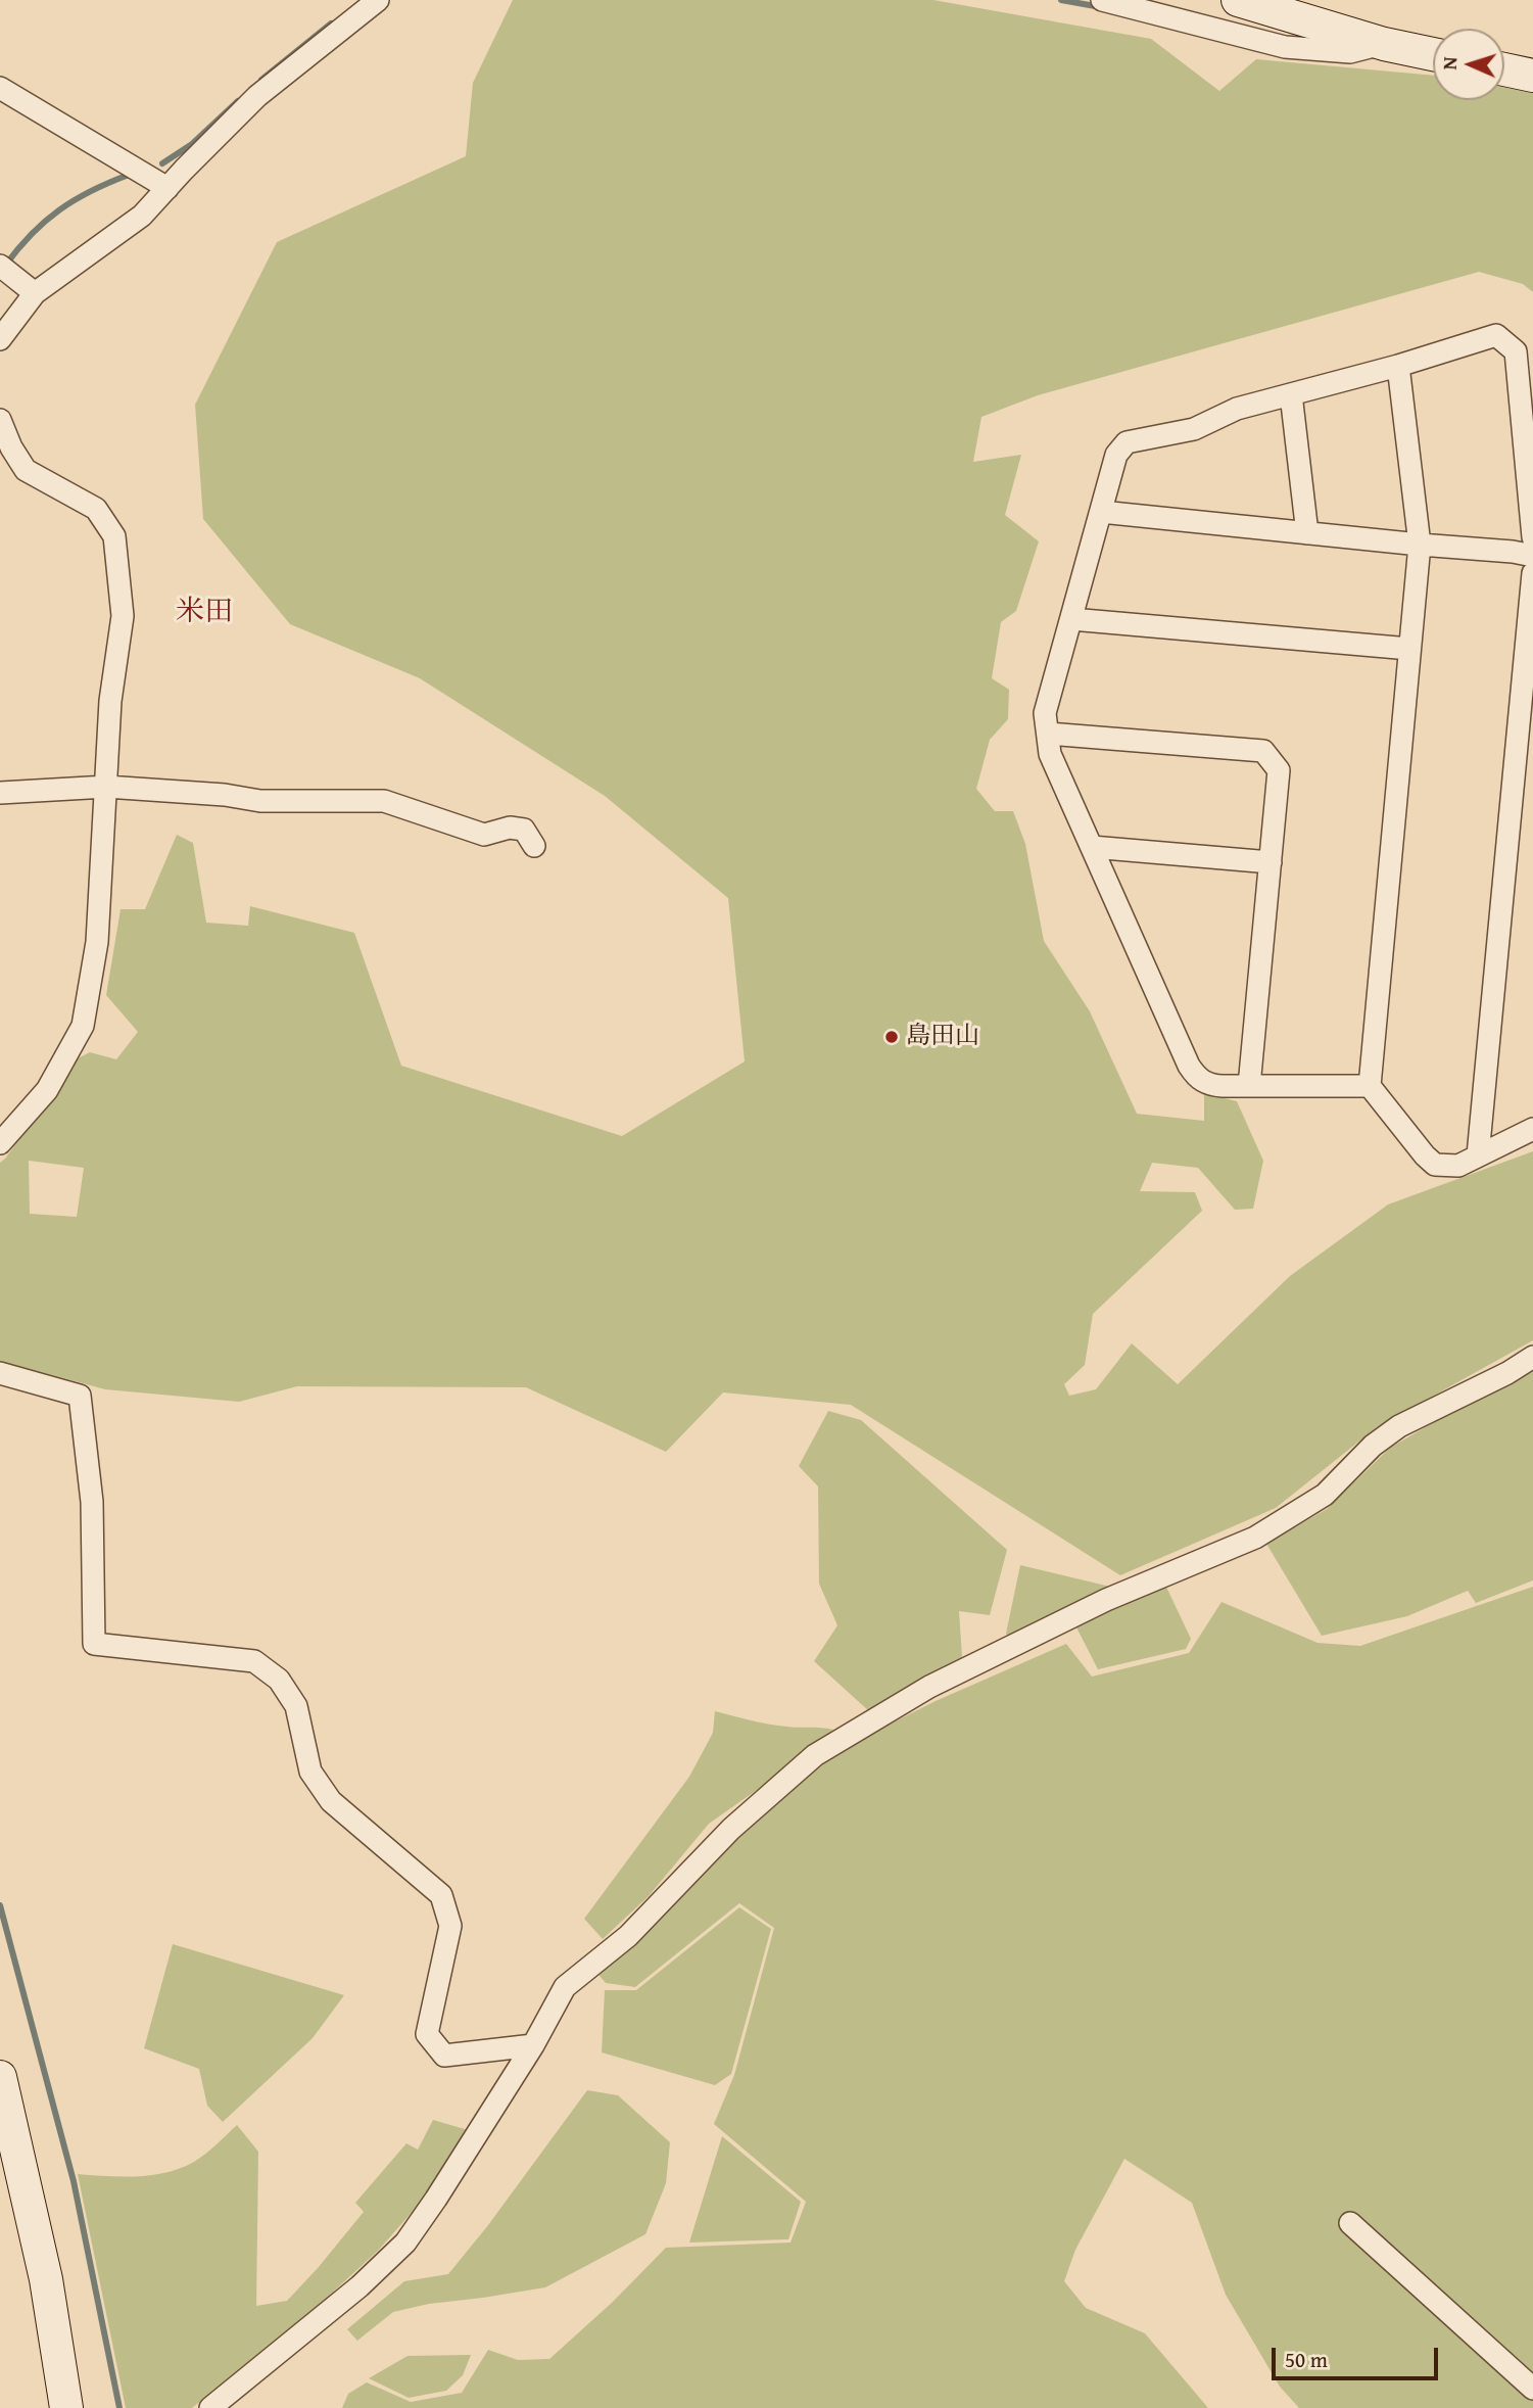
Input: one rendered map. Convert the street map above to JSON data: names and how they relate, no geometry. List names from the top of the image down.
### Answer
{
  "districts": ["米田"],
  "places": ["島田山"],
  "scale_bar": "50 m",
  "north": "left"
}
